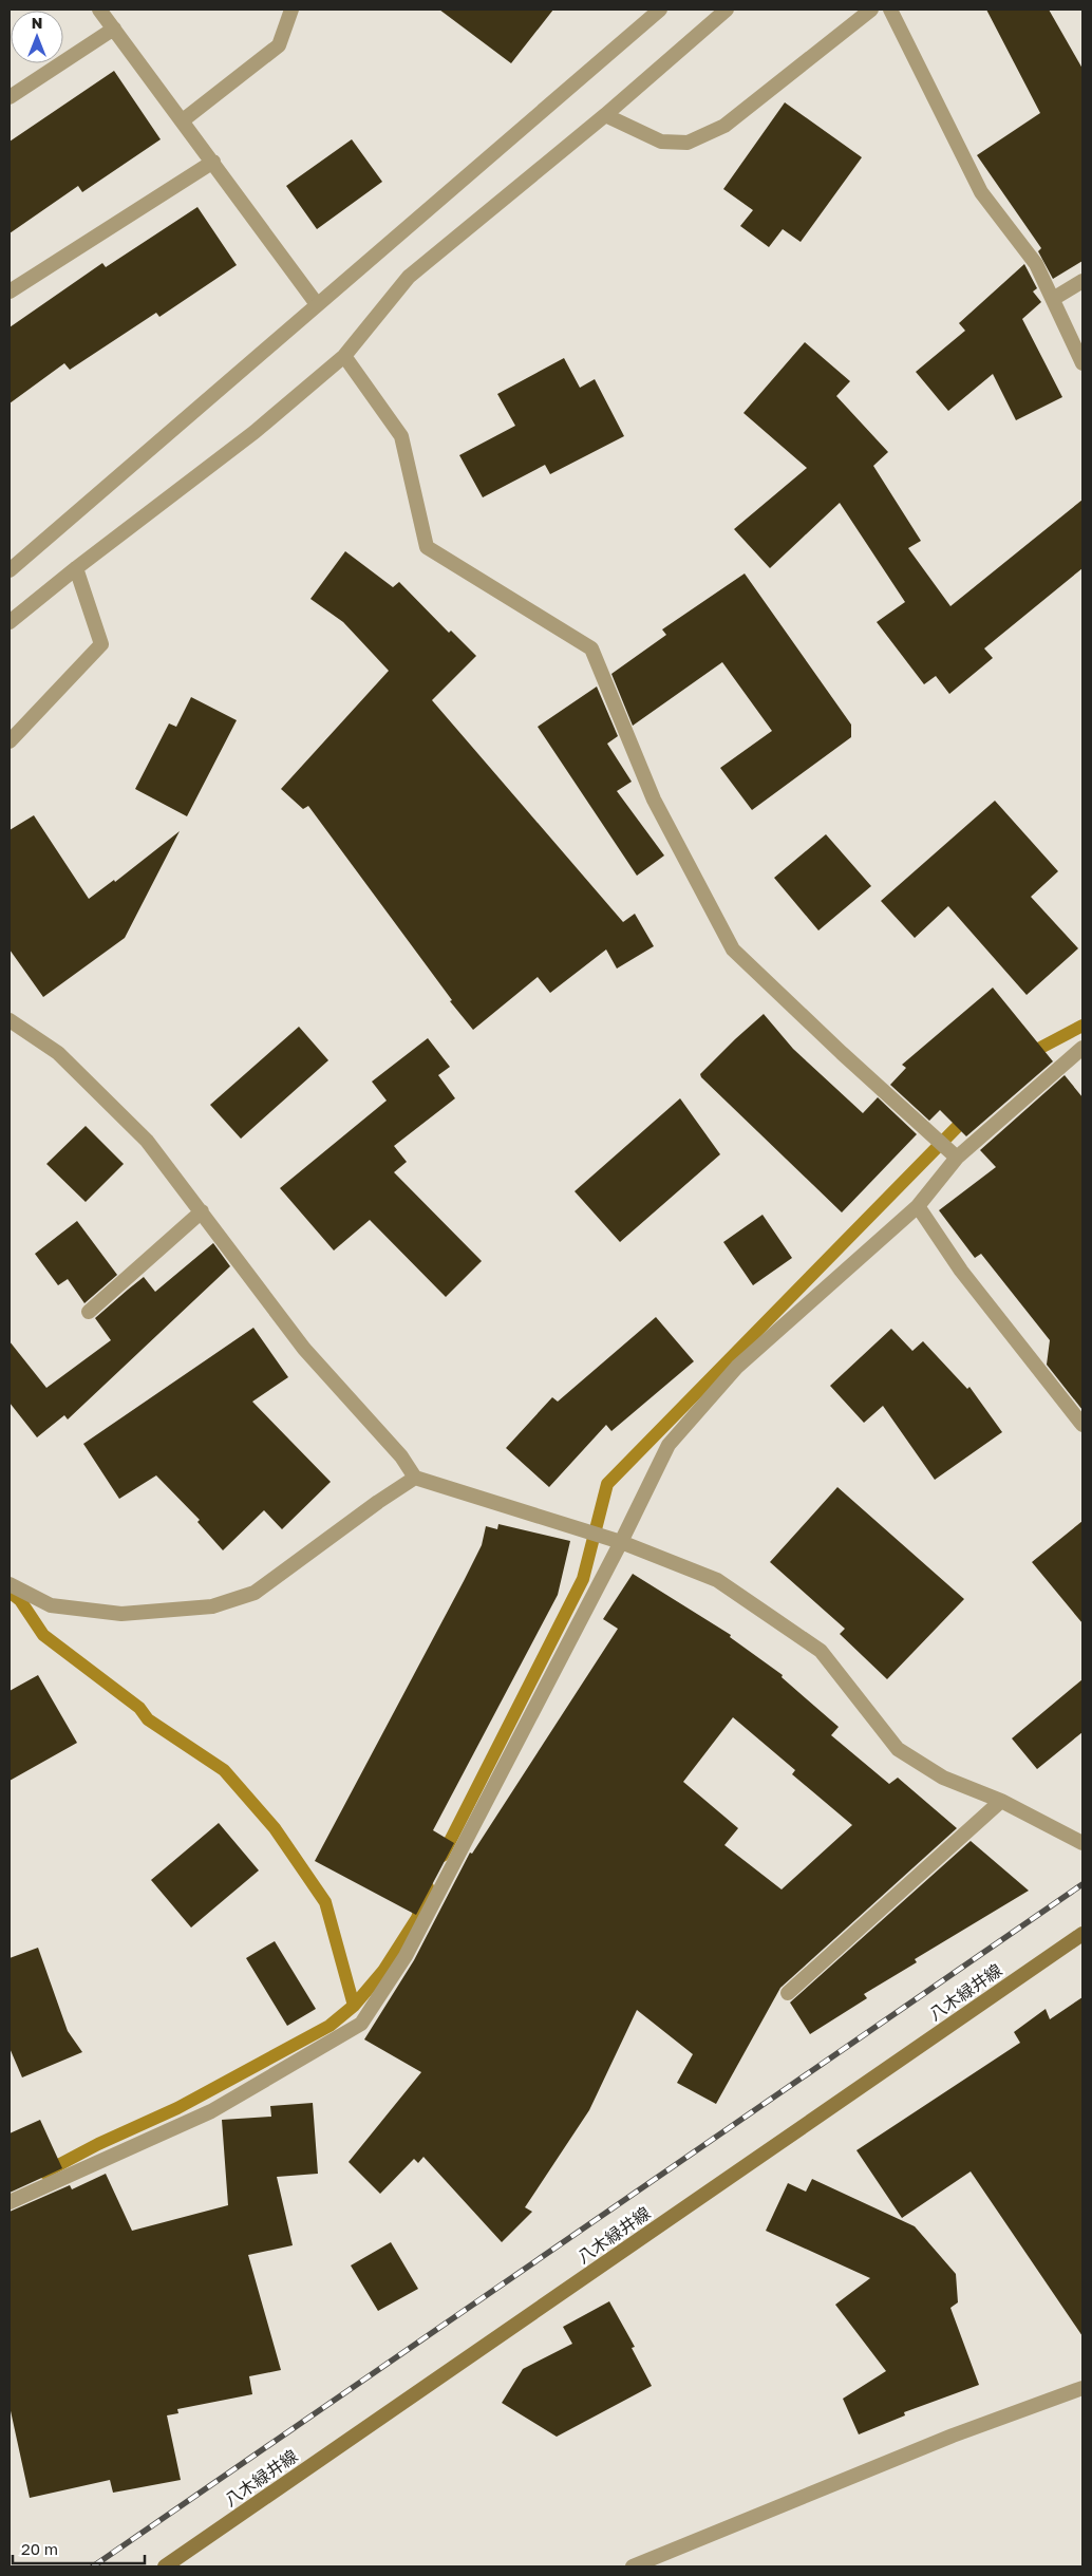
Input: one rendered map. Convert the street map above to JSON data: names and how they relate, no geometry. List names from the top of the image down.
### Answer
{
  "streets": {
    "main road": ["八木緑井線"]
  },
  "scale_bar": "20 m",
  "north": "top"
}
